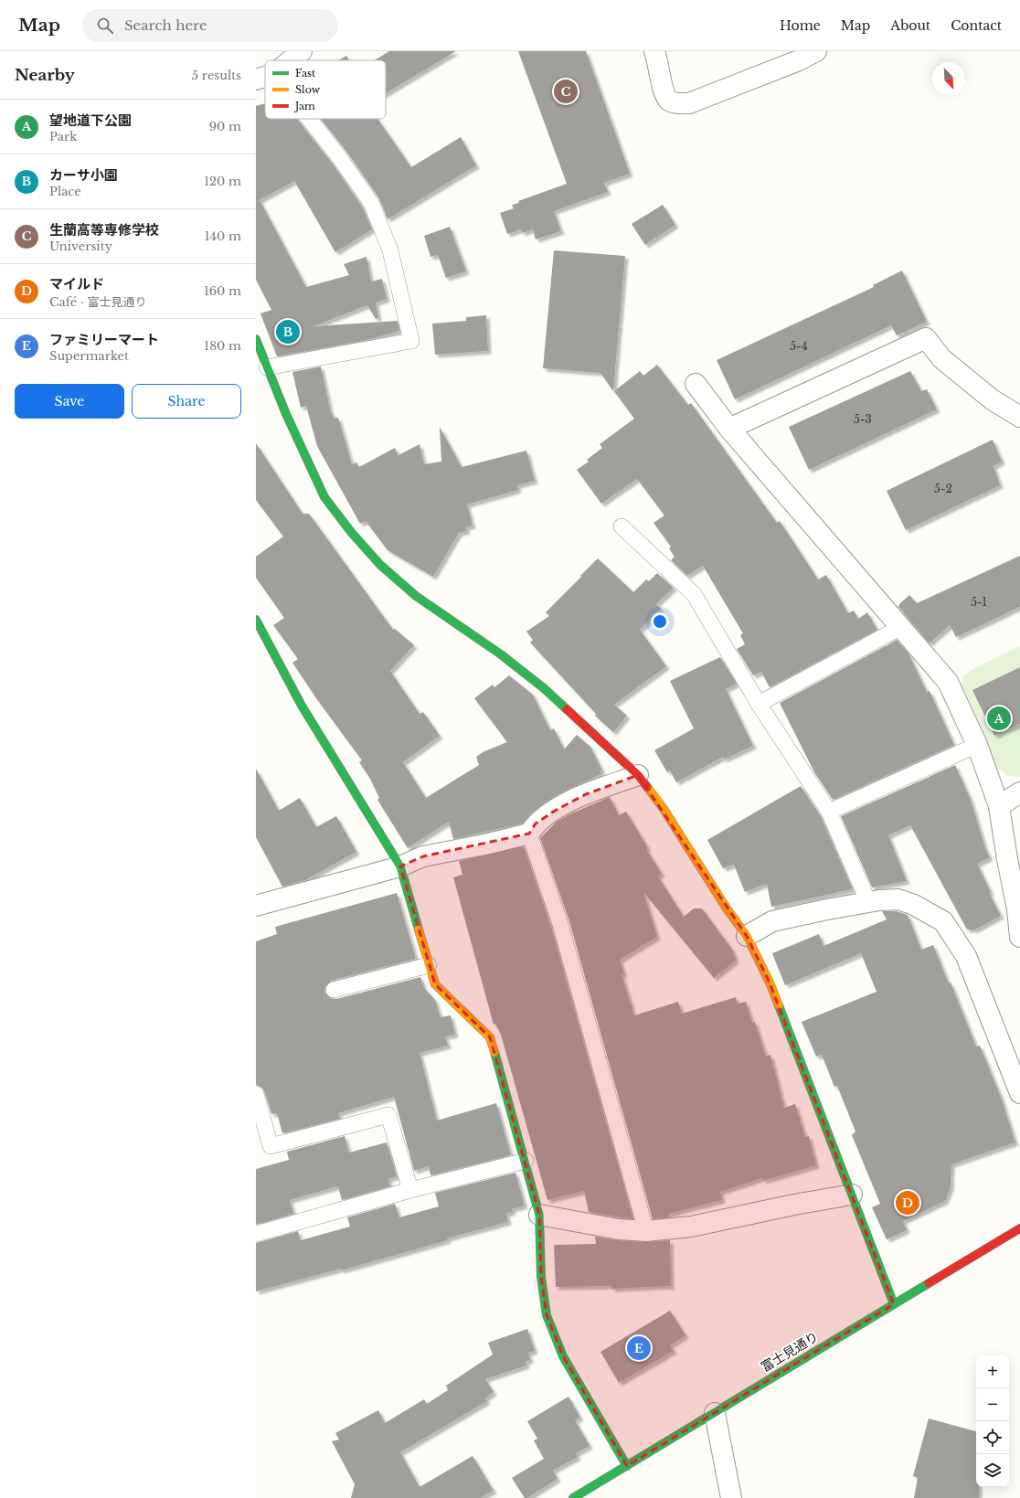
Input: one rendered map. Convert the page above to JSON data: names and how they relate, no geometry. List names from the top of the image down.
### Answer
{
  "streets": {
    "street": ["富士見通り"]
  },
  "house_numbers": [
    "5-4",
    "5-3",
    "5-2",
    "5-1"
  ],
  "legend": ["Fast", "Slow", "Jam"],
  "north": "bottom right",
  "page": {
    "header": "Map",
    "search": "Search here",
    "nav": [
      "Home",
      "Map",
      "About",
      "Contact"
    ],
    "heading": ["Nearby", "5 results"],
    "pins": [
      "C",
      "B",
      "A",
      "D",
      "E"
    ],
    "list": [
      {
        "mark": "A",
        "name": "望地道下公園",
        "note": "Park",
        "value": "90 m"
      },
      {
        "mark": "B",
        "name": "カーサ小園",
        "note": "Place",
        "value": "120 m"
      },
      {
        "mark": "C",
        "name": "生蘭高等専修学校",
        "note": "University",
        "value": "140 m"
      },
      {
        "mark": "D",
        "name": "マイルド",
        "note": "Café · 富士見通り",
        "value": "160 m"
      },
      {
        "mark": "E",
        "name": "ファミリーマート",
        "note": "Supermarket",
        "value": "180 m"
      }
    ],
    "buttons": ["Save", "Share"],
    "map_buttons": ["+", "−"]
  }
}
